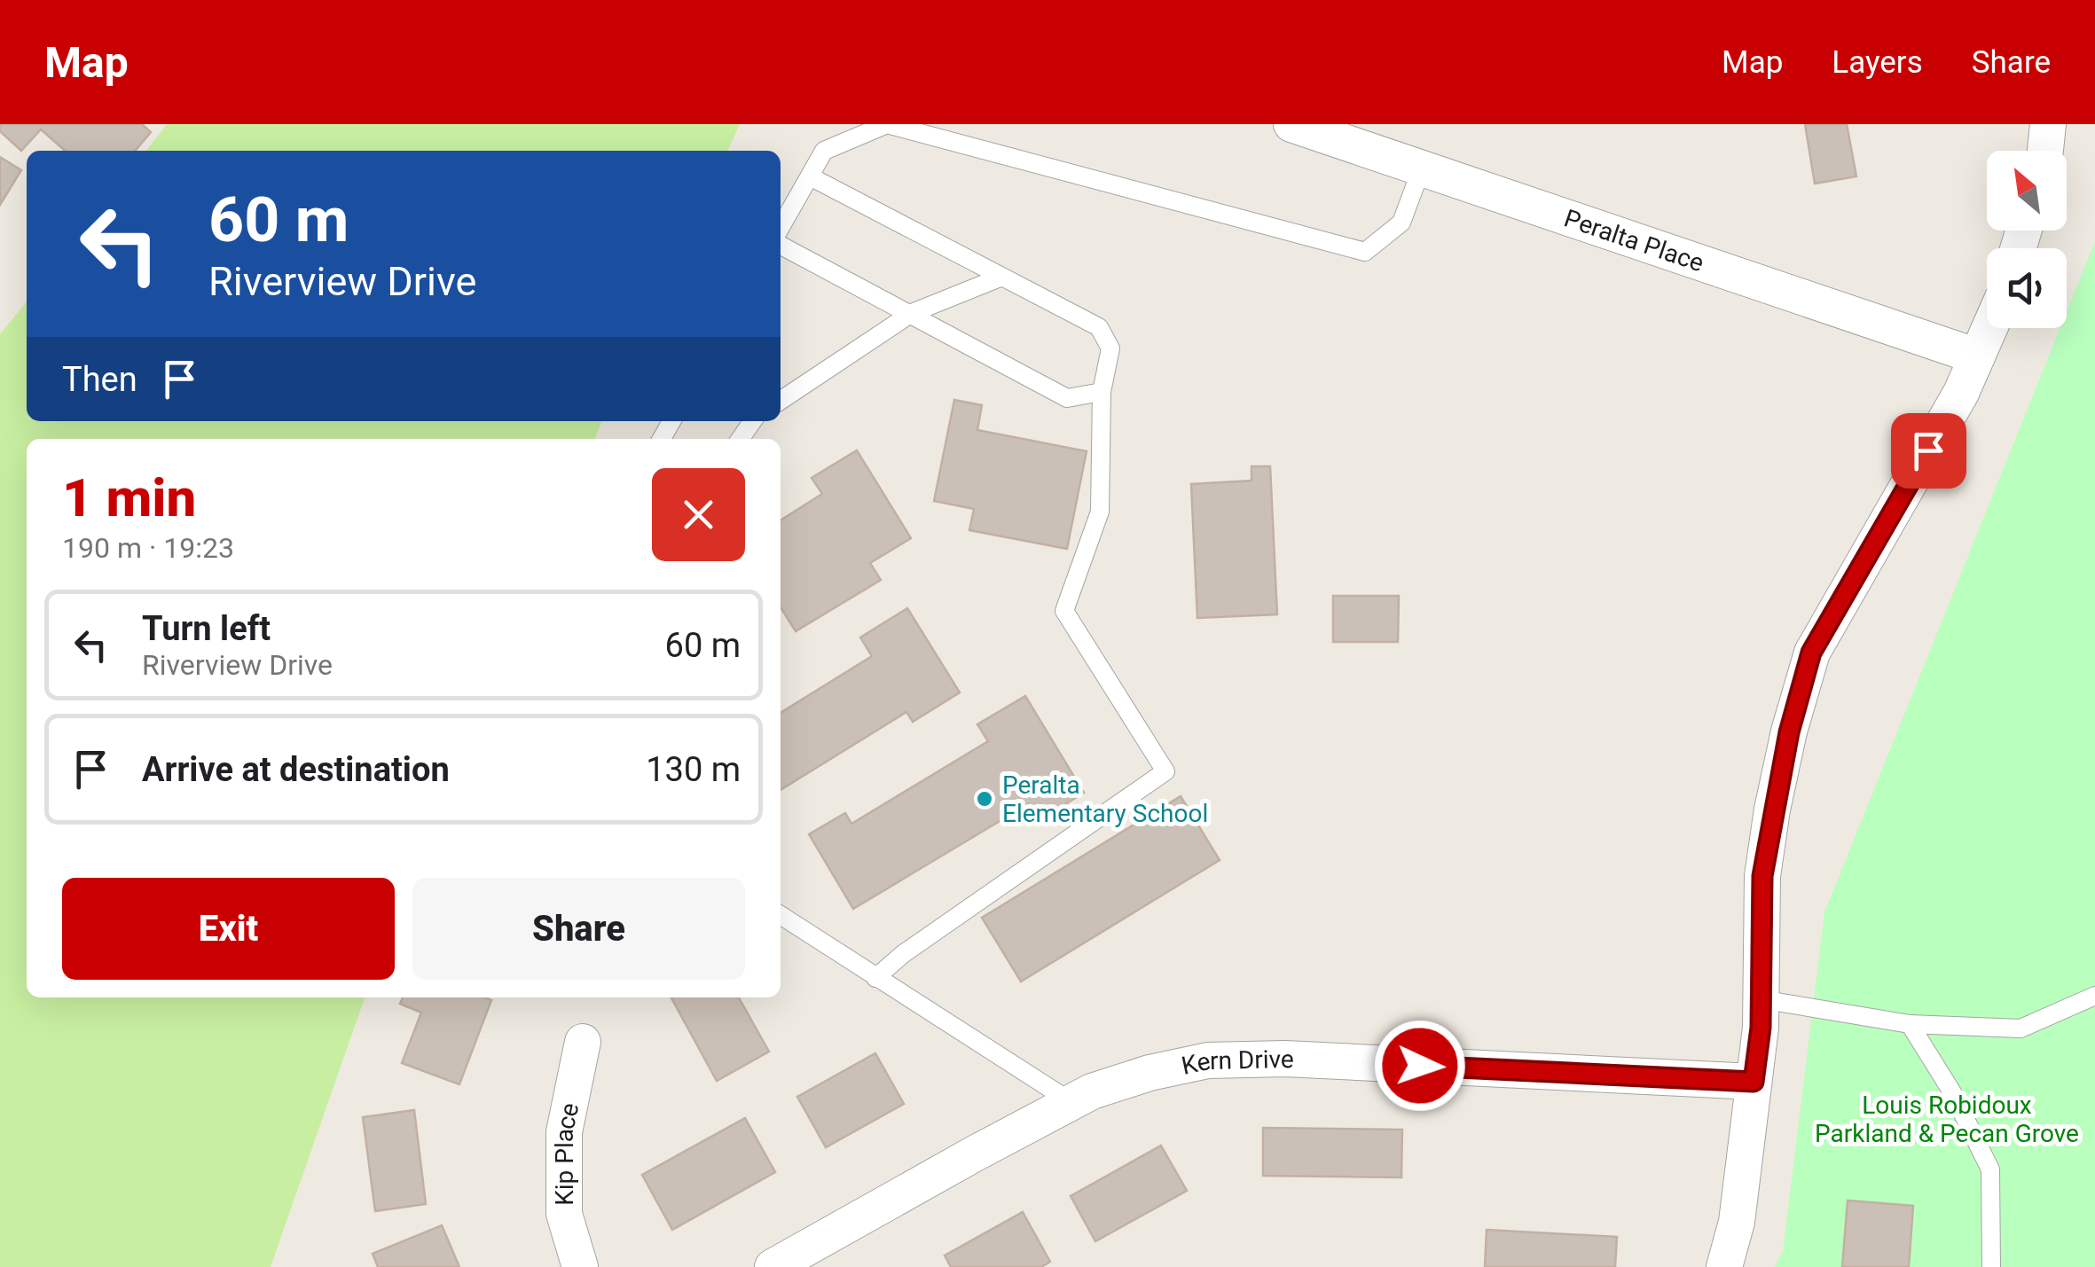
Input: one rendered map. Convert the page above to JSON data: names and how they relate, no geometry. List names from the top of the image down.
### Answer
{
  "streets": {
    "street": ["Peralta Place", "Kern Drive", "Kip Place"]
  },
  "parks": ["Louis Robidoux Parkland & Pecan Grove"],
  "places": ["Peralta Elementary School"],
  "north": "top left",
  "page": {
    "header": "Map",
    "nav": ["Map", "Layers", "Share"],
    "turn": ["60 m", "Riverview Drive"],
    "then": "Then",
    "heading": ["1 min", "190 m · 19:23"],
    "list": [
      {
        "name": "Turn left",
        "note": "Riverview Drive",
        "value": "60 m"
      },
      {
        "name": "Arrive at destination",
        "value": "130 m"
      }
    ],
    "buttons": ["Exit", "Share"]
  }
}
